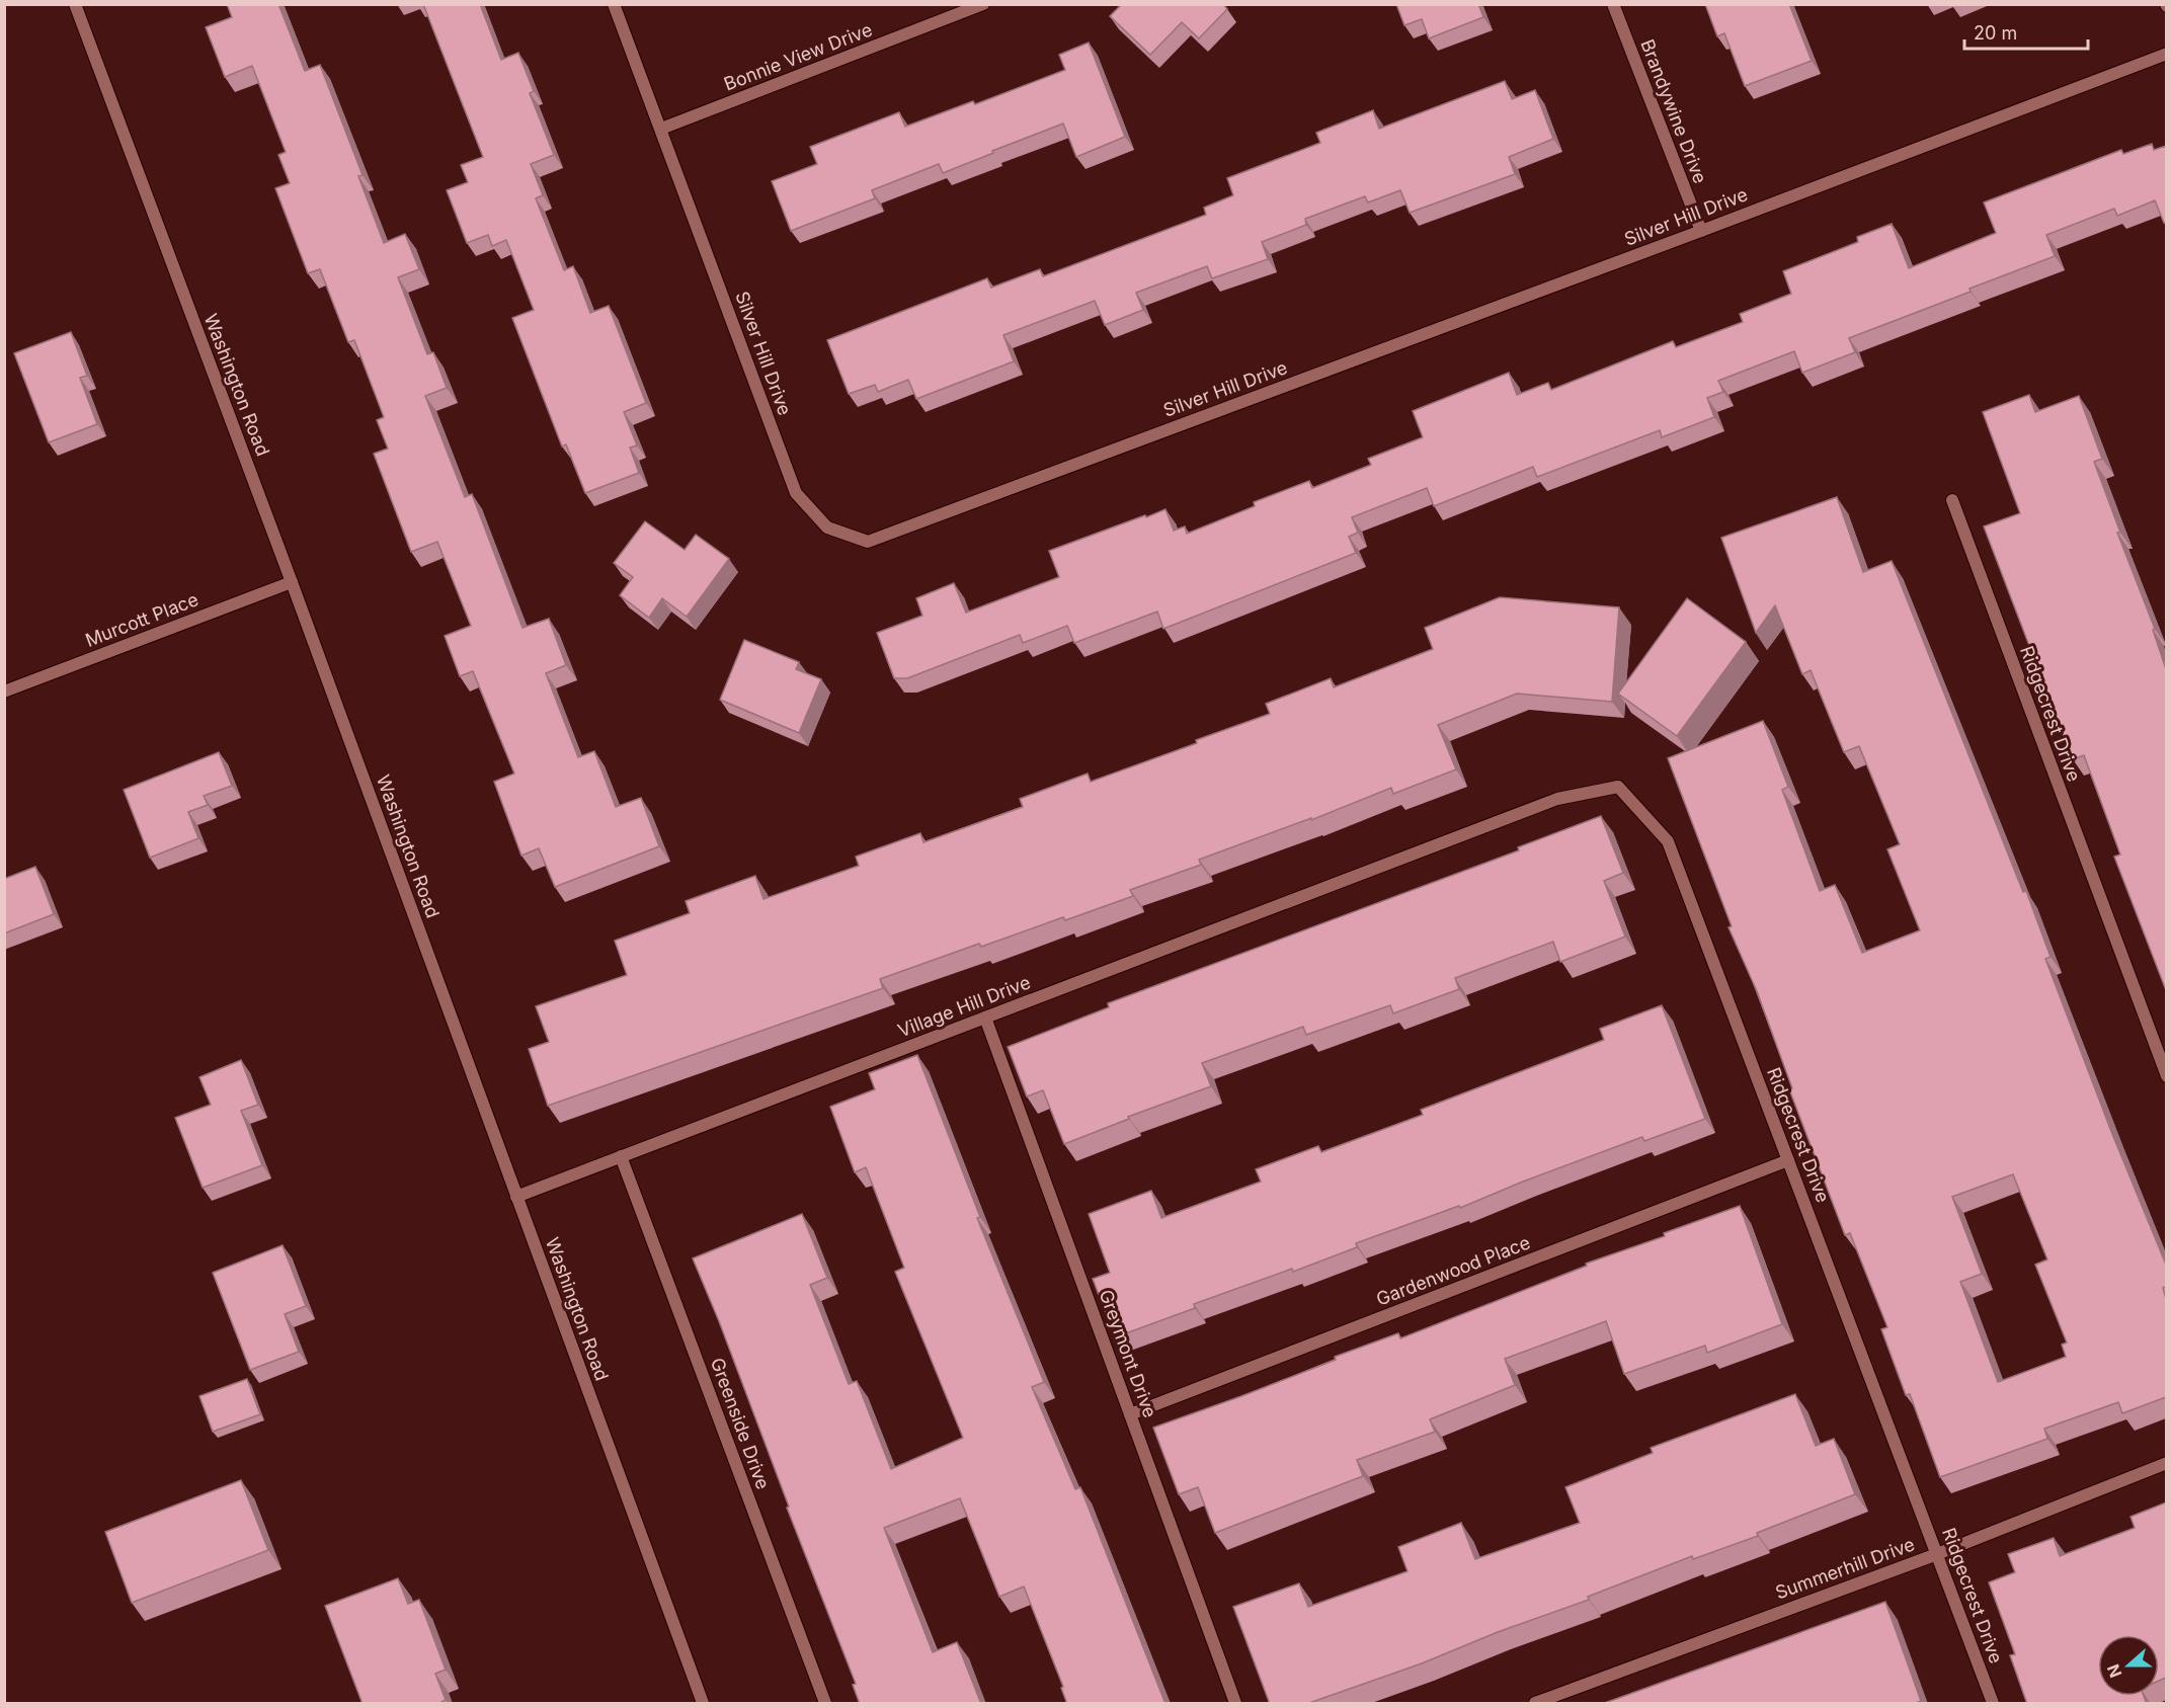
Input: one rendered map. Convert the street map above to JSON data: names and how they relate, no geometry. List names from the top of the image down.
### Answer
{
  "streets": {
    "street": [
      "Bonnie View Drive",
      "Brandywine Drive",
      "Silver Hill Drive",
      "Washington Road",
      "Murcott Place",
      "Ridgecrest Drive",
      "Village Hill Drive",
      "Gardenwood Place",
      "Greymont Drive",
      "Greenside Drive",
      "Summerhill Drive"
    ]
  },
  "crossings": [
    ["Bonnie View Drive", "Silver Hill Drive"],
    ["Brandywine Drive", "Silver Hill Drive"],
    ["Washington Road", "Murcott Place"],
    ["Washington Road", "Village Hill Drive"],
    ["Ridgecrest Drive", "Village Hill Drive"],
    ["Ridgecrest Drive", "Gardenwood Place"],
    ["Ridgecrest Drive", "Summerhill Drive"],
    ["Village Hill Drive", "Greymont Drive"],
    ["Village Hill Drive", "Greenside Drive"],
    ["Gardenwood Place", "Greymont Drive"]
  ],
  "scale_bar": "20 m",
  "north": "left"
}
